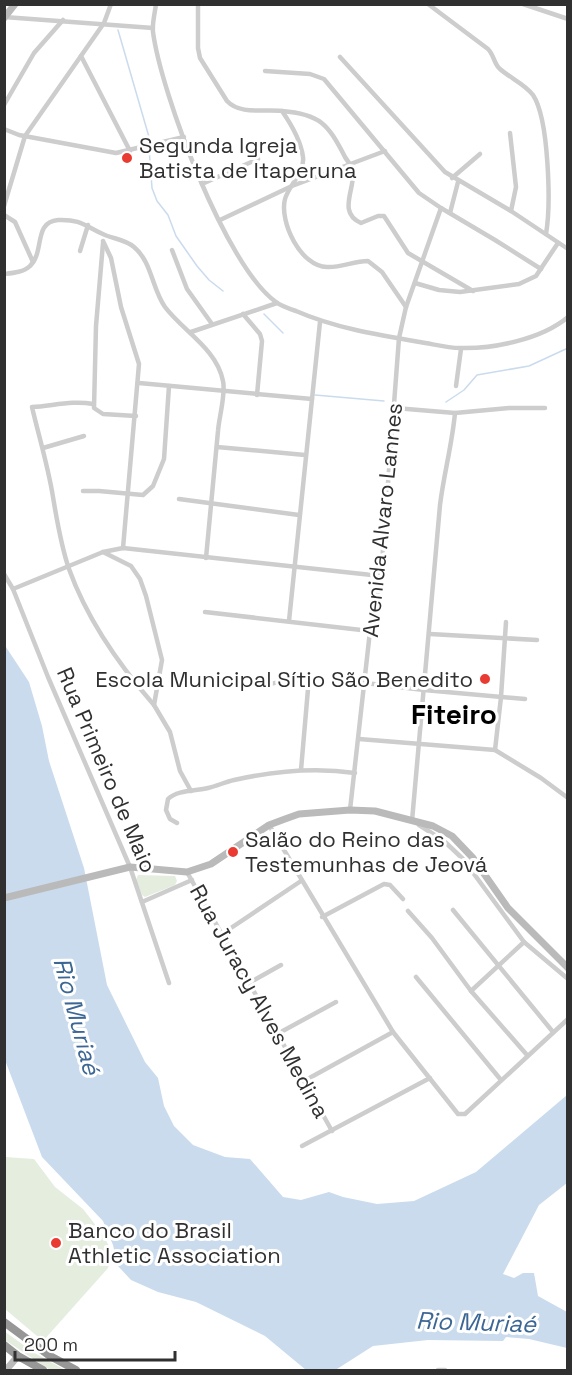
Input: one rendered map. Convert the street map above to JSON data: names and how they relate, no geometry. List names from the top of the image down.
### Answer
{
  "streets": {
    "street": ["Avenida Alvaro Lannes", "Rua Primeiro de Maio", "Rua Juracy Alves Medina"]
  },
  "districts": ["Fiteiro"],
  "water": ["Rio Muriaé"],
  "places": [
    "Segunda Igreja Batista de Itaperuna",
    "Escola Municipal Sítio São Benedito",
    "Salão do Reino das Testemunhas de Jeová",
    "Banco do Brasil Athletic Association"
  ],
  "scale_bar": "200 m"
}
